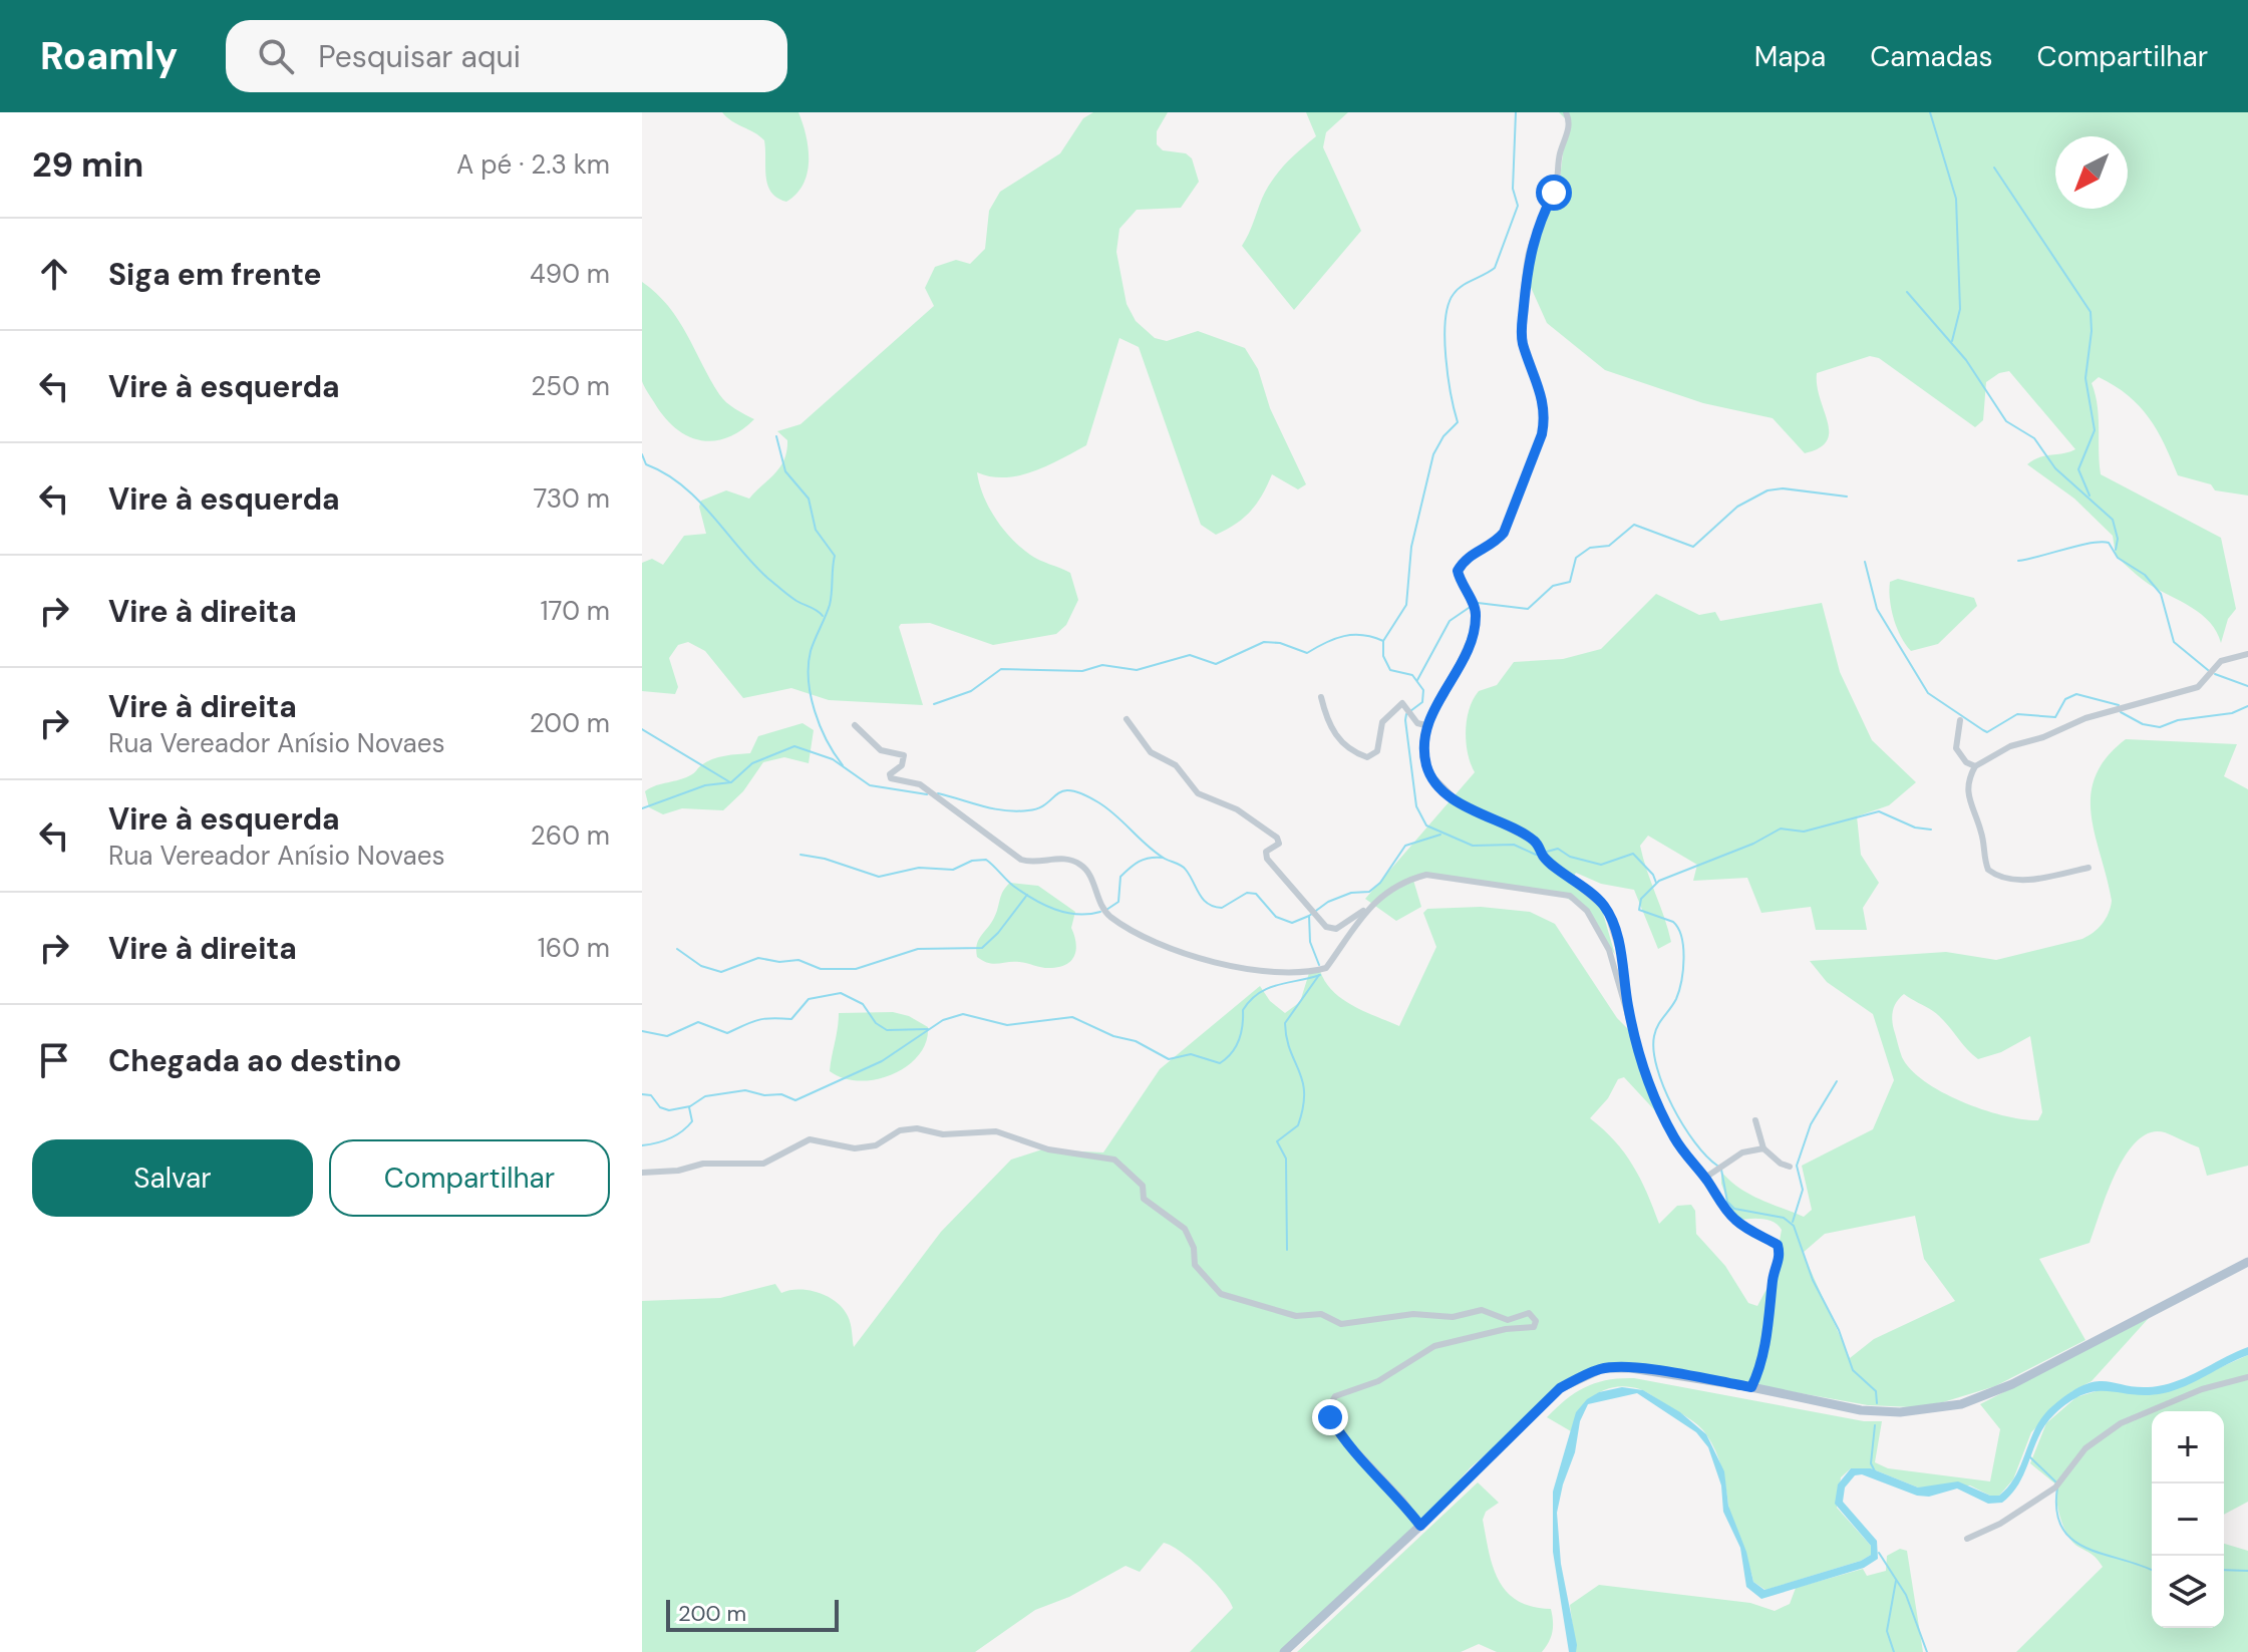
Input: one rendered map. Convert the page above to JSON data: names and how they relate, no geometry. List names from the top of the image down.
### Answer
{
  "scale_bar": "200 m",
  "north": "bottom left",
  "page": {
    "header": "Roamly",
    "search": "Pesquisar aqui",
    "nav": ["Mapa", "Camadas", "Compartilhar"],
    "heading": ["29 min", "A pé · 2.3 km"],
    "list": [
      ["Siga em frente", "490 m"],
      ["Vire à esquerda", "250 m"],
      ["Vire à esquerda", "730 m"],
      ["Vire à direita", "170 m"],
      ["Vire à direita", "Rua Vereador Anísio Novaes", "200 m"],
      ["Vire à esquerda", "Rua Vereador Anísio Novaes", "260 m"],
      ["Vire à direita", "160 m"],
      "Chegada ao destino"
    ],
    "buttons": ["Salvar", "Compartilhar"],
    "map_buttons": ["+", "−"],
    "scale": "200 m"
  }
}
